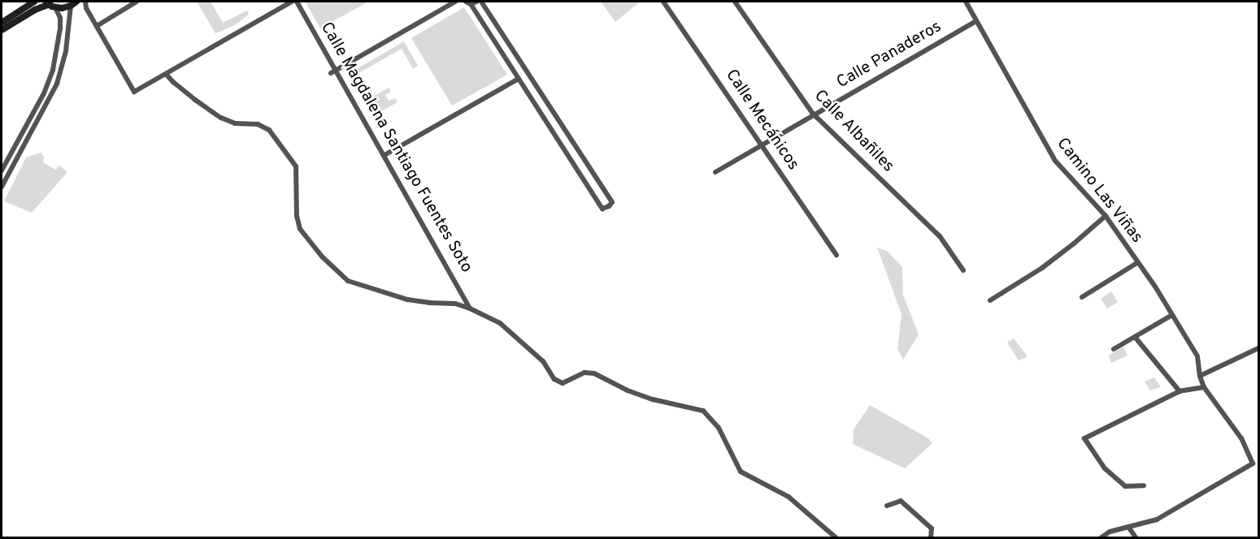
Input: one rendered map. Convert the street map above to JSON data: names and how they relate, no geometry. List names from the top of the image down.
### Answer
{
  "streets": {
    "street": [
      "Calle Panaderos",
      "Calle Mecánicos",
      "Calle Albañiles",
      "Calle Magdalena Santiago Fuentes Soto",
      "Camino Las Viñas"
    ]
  },
  "crossings": [
    ["Calle Panaderos", "Calle Mecánicos"],
    ["Calle Panaderos", "Calle Albañiles"],
    ["Calle Panaderos", "Camino Las Viñas"]
  ]
}
